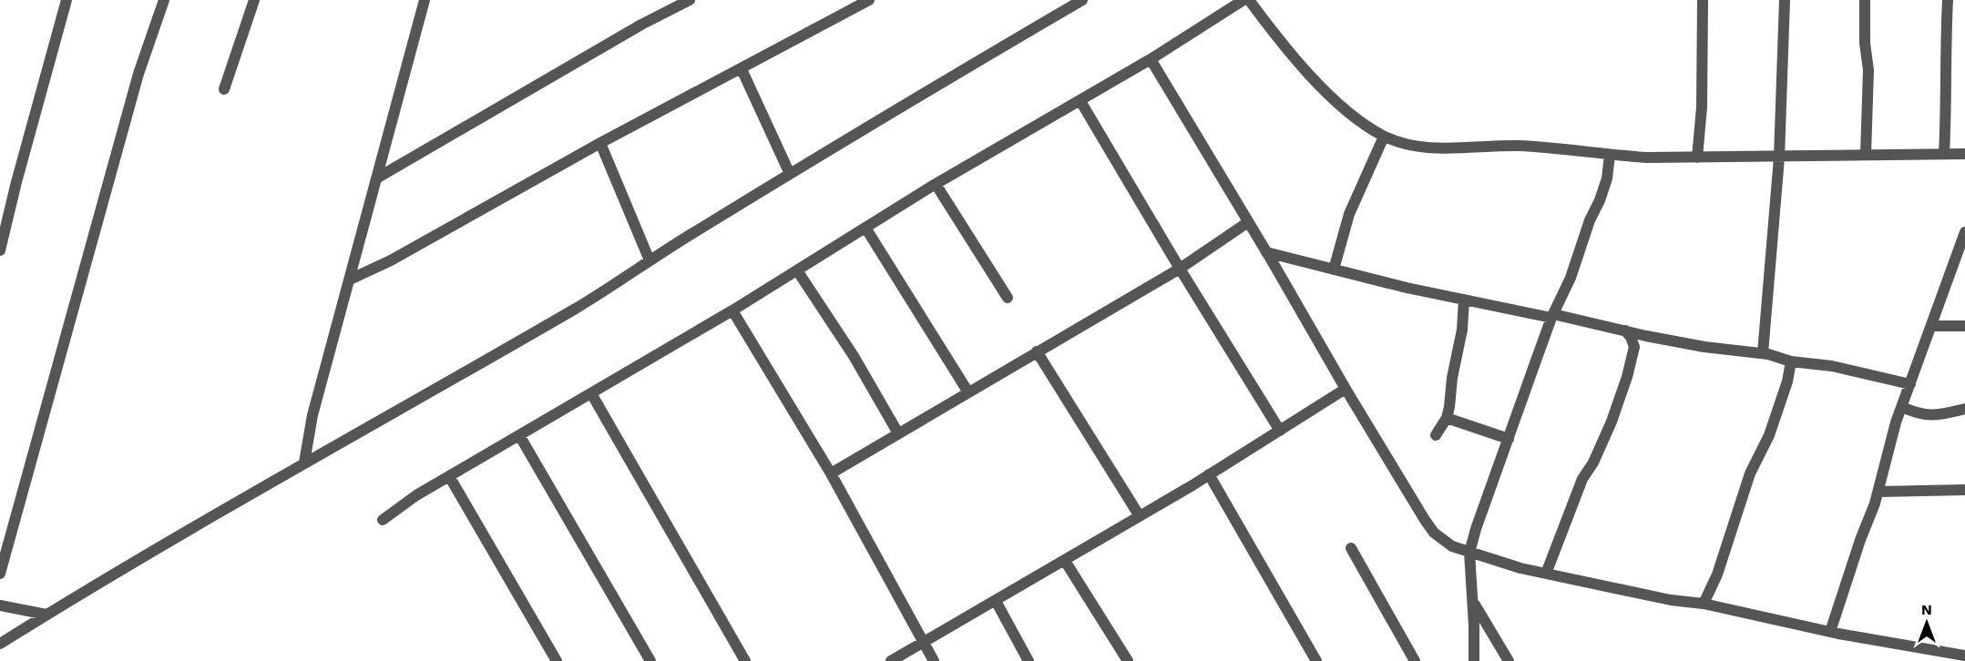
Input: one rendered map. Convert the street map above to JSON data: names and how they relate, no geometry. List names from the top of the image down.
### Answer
{
  "north": "top"
}
